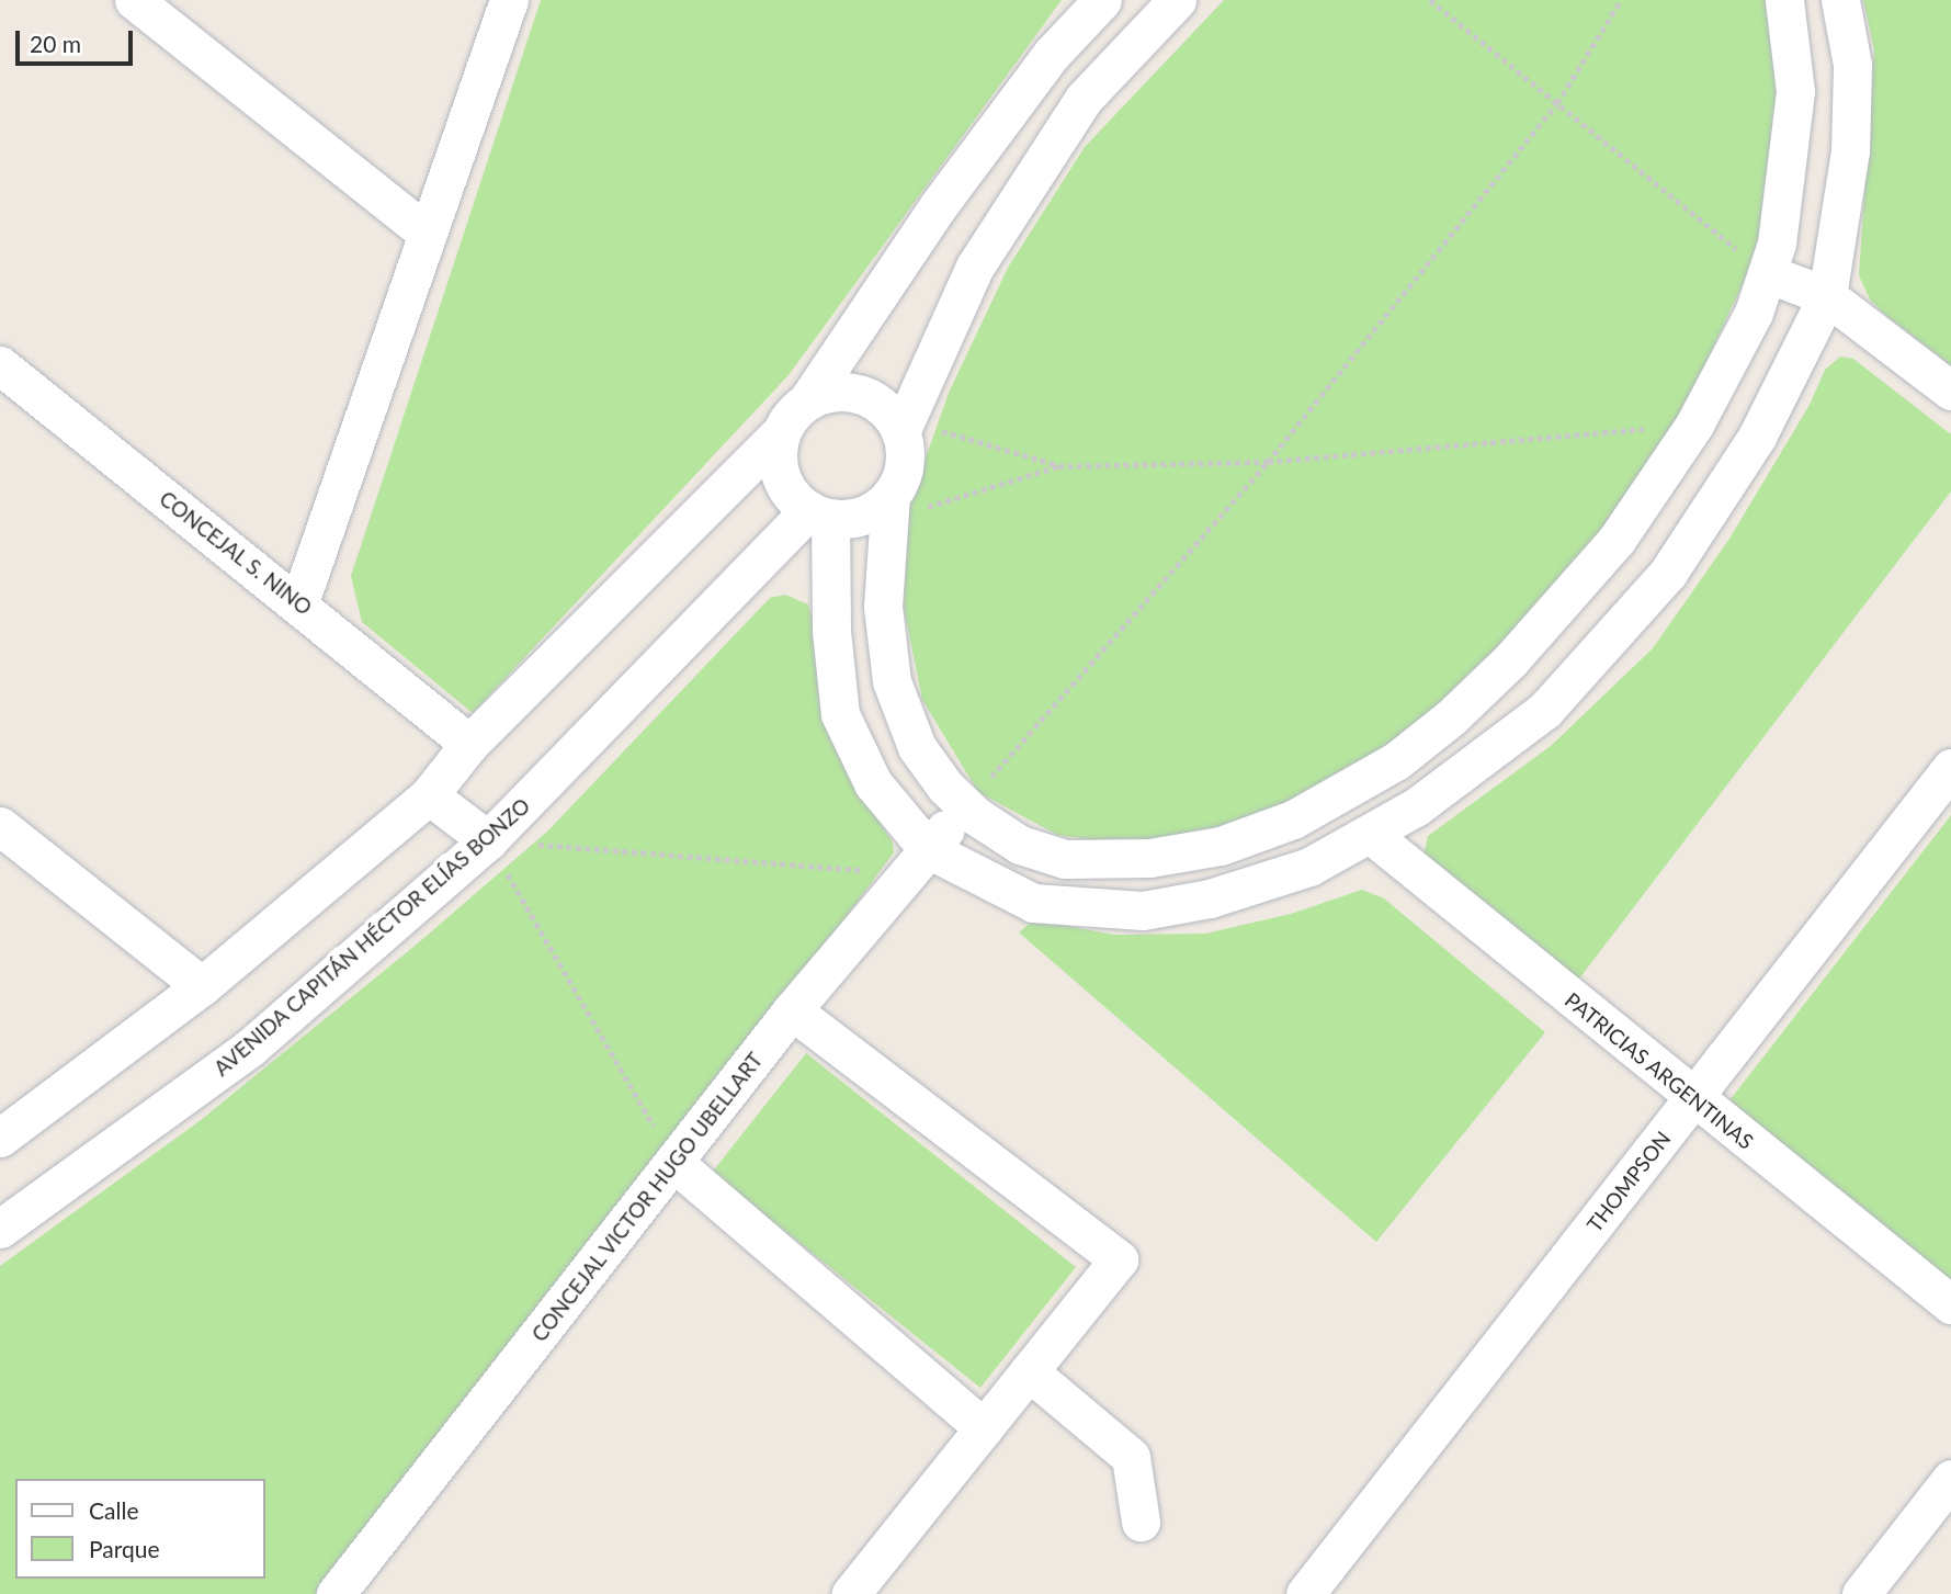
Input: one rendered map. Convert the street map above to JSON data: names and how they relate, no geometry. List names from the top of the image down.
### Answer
{
  "streets": {
    "street": [
      "CONCEJAL S. NINO",
      "AVENIDA CAPITÁN HÉCTOR ELÍAS BONZO",
      "PATRICIAS ARGENTINAS",
      "THOMPSON",
      "CONCEJAL VICTOR HUGO UBELLART"
    ]
  },
  "crossings": [
    ["PATRICIAS ARGENTINAS", "THOMPSON"]
  ],
  "legend": ["Calle", "Parque"],
  "scale_bar": "20 m"
}
